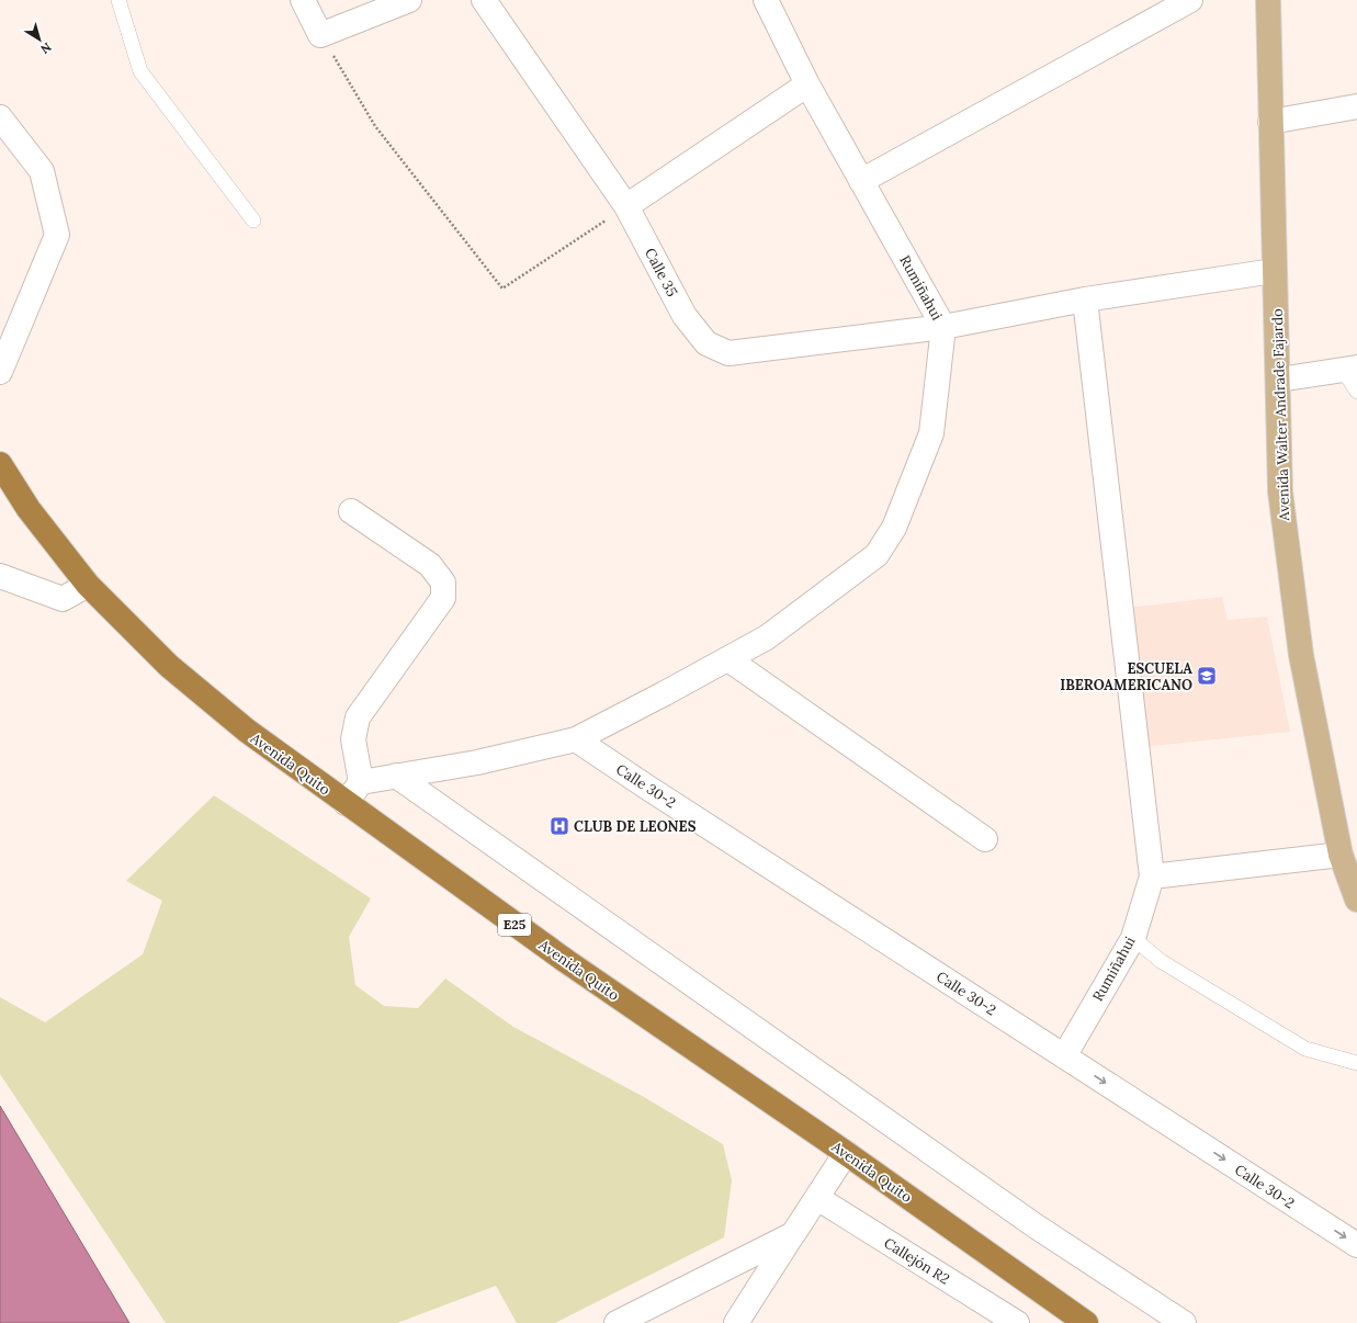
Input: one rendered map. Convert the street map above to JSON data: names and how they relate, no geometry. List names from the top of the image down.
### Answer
{
  "streets": {
    "highway": ["Avenida Quito", "E25"],
    "main road": ["Avenida Walter Andrade Fajardo"],
    "street": [
      "Calle 35",
      "Rumiñahui",
      "Calle 30-2",
      "Callejón R2"
    ]
  },
  "crossings": [
    ["Calle 35", "Rumiñahui"],
    ["Rumiñahui", "Avenida Walter Andrade Fajardo"],
    ["Rumiñahui", "Calle 30-2"]
  ],
  "places": {
    "school or university": ["ESCUELA IBEROAMERICANO"],
    "hospital": ["CLUB DE LEONES"]
  },
  "north": "bottom right"
}
